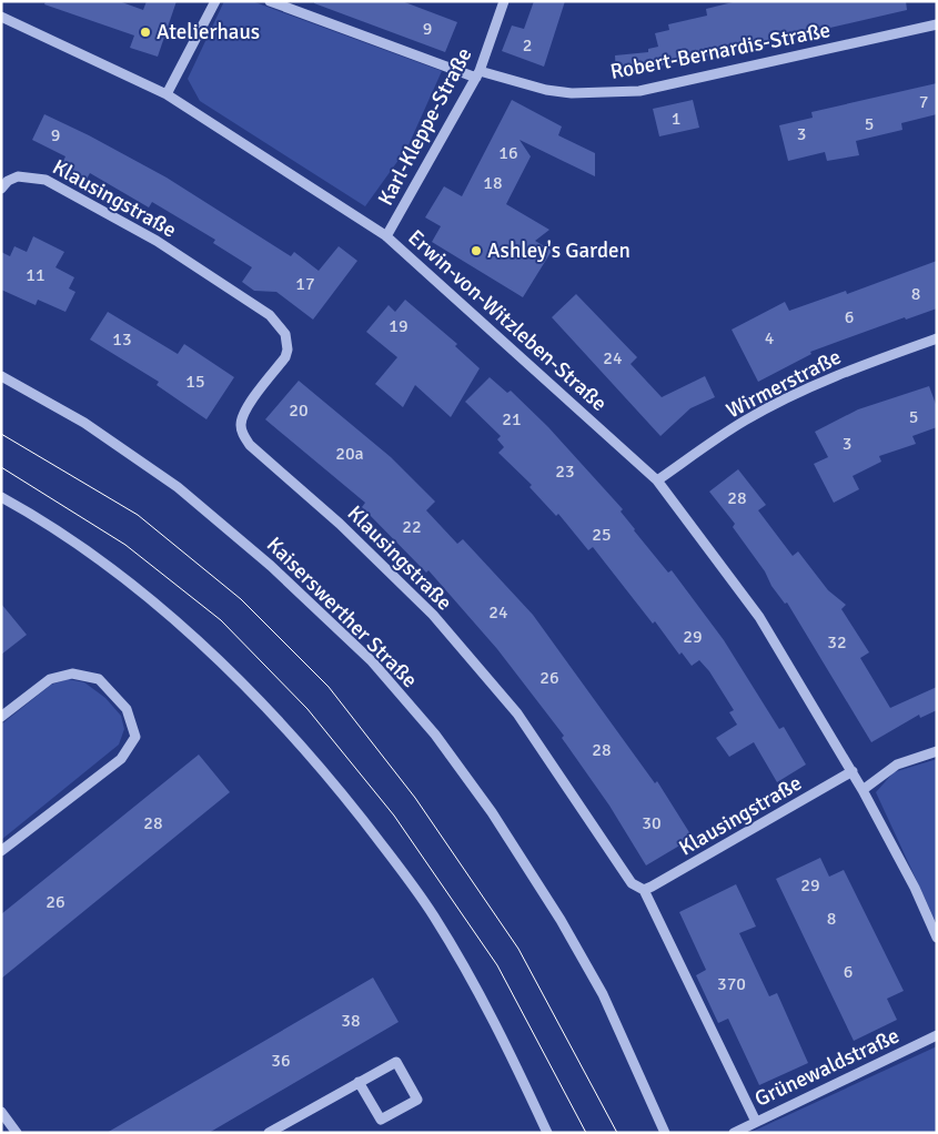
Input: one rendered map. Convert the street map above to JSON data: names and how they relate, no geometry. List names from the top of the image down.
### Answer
{
  "streets": {
    "street": [
      "Robert-Bernardis-Straße",
      "Karl-Kleppe-Straße",
      "Klausingstraße",
      "Erwin-von-Witzleben-Straße",
      "Wirmerstraße",
      "Kaiserswerther Straße",
      "Grünewaldstraße"
    ]
  },
  "crossings": [
    ["Robert-Bernardis-Straße", "Karl-Kleppe-Straße"],
    ["Karl-Kleppe-Straße", "Erwin-von-Witzleben-Straße"],
    ["Klausingstraße", "Erwin-von-Witzleben-Straße"],
    ["Erwin-von-Witzleben-Straße", "Wirmerstraße"]
  ],
  "places": ["Atelierhaus", "Ashley's Garden"],
  "house_numbers": [
    "9",
    "2",
    "7",
    "1",
    "5",
    "3",
    "9",
    "16",
    "18",
    "11",
    "17",
    "8",
    "6",
    "19",
    "4",
    "13",
    "24",
    "15",
    "20",
    "5",
    "21",
    "3",
    "20a",
    "23",
    "28",
    "22",
    "25",
    "24",
    "29",
    "32",
    "26",
    "28",
    "28",
    "30",
    "29",
    "26",
    "8",
    "6",
    "370",
    "38",
    "36"
  ]
}
